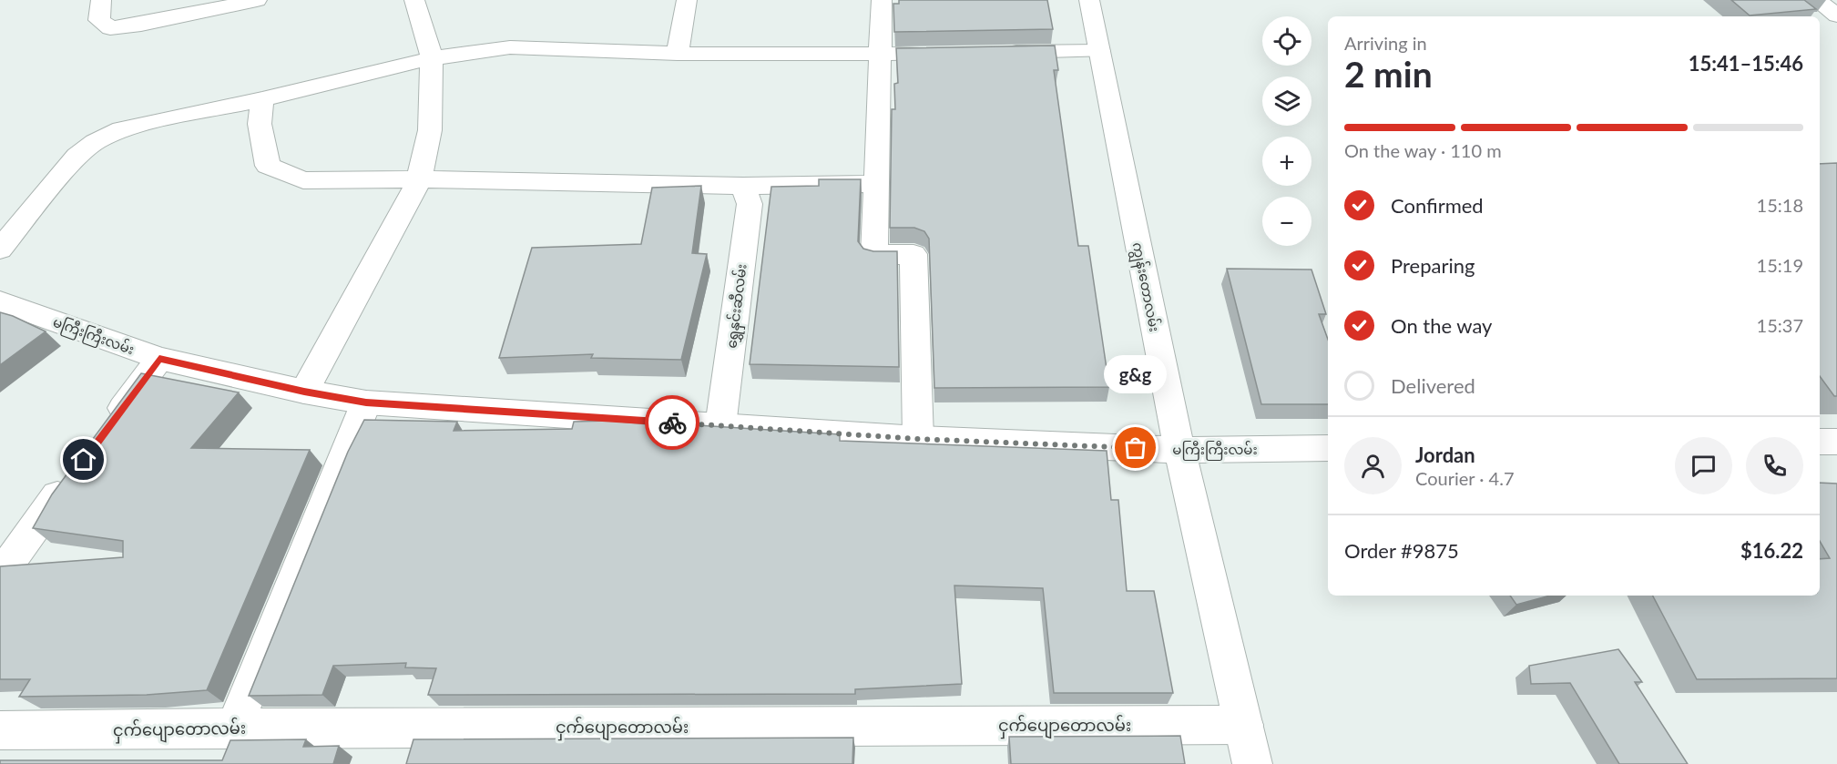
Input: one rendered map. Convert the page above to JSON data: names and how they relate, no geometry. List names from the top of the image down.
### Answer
{
  "streets": {
    "street": [
      "ကျွန်းတောလမ်း",
      "ရွှေနှင်းဆီလမ်း",
      "မကြီးကြီးလမ်း",
      "ငှက်ပျောတောလမ်း"
    ]
  },
  "crossings": [
    ["ကျွန်းတောလမ်း", "မကြီးကြီးလမ်း"],
    ["ကျွန်းတောလမ်း", "ငှက်ပျောတောလမ်း"],
    ["ရွှေနှင်းဆီလမ်း", "မကြီးကြီးလမ်း"]
  ],
  "places": ["g&g"],
  "page": {
    "map_buttons": ["+", "−"],
    "heading": ["2 min", "Arriving in", "15:41–15:46"],
    "panel": [
      "Jordan",
      "Courier · 4.7",
      "Order #9875",
      "$16.22"
    ],
    "bar": "On the way · 110 m",
    "list": [
      ["Confirmed", "15:18"],
      ["Preparing", "15:19"],
      ["On the way", "15:37"],
      "Delivered"
    ],
    "bubble": "g&g"
  }
}
